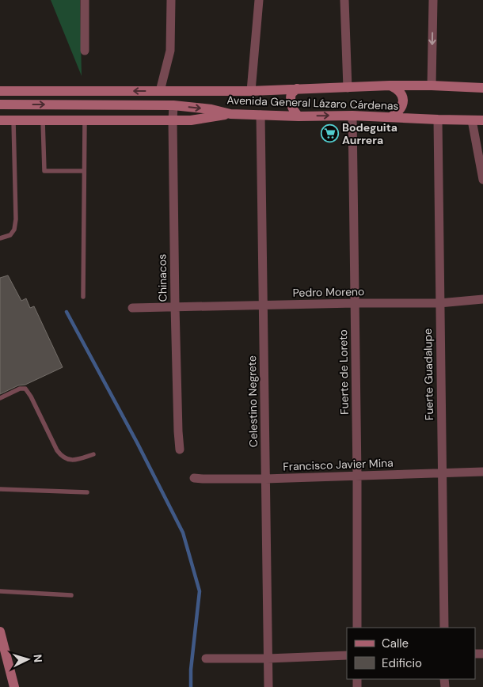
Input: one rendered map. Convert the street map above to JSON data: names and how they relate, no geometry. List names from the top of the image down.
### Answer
{
  "streets": {
    "street": [
      "Avenida General Lázaro Cárdenas",
      "Chinacos",
      "Pedro Moreno",
      "Fuerte de Loreto",
      "Fuerte Guadalupe",
      "Celestino Negrete",
      "Francisco Javier Mina"
    ]
  },
  "crossings": [
    ["Avenida General Lázaro Cárdenas", "Chinacos"],
    ["Avenida General Lázaro Cárdenas", "Fuerte de Loreto"],
    ["Avenida General Lázaro Cárdenas", "Fuerte Guadalupe"],
    ["Avenida General Lázaro Cárdenas", "Celestino Negrete"],
    ["Chinacos", "Pedro Moreno"],
    ["Pedro Moreno", "Fuerte de Loreto"],
    ["Pedro Moreno", "Fuerte Guadalupe"],
    ["Pedro Moreno", "Celestino Negrete"],
    ["Fuerte de Loreto", "Francisco Javier Mina"],
    ["Fuerte Guadalupe", "Francisco Javier Mina"],
    ["Celestino Negrete", "Francisco Javier Mina"]
  ],
  "places": {
    "supermarket": ["Bodeguita Aurrera"]
  },
  "legend": ["Calle", "Edificio"],
  "north": "right"
}
